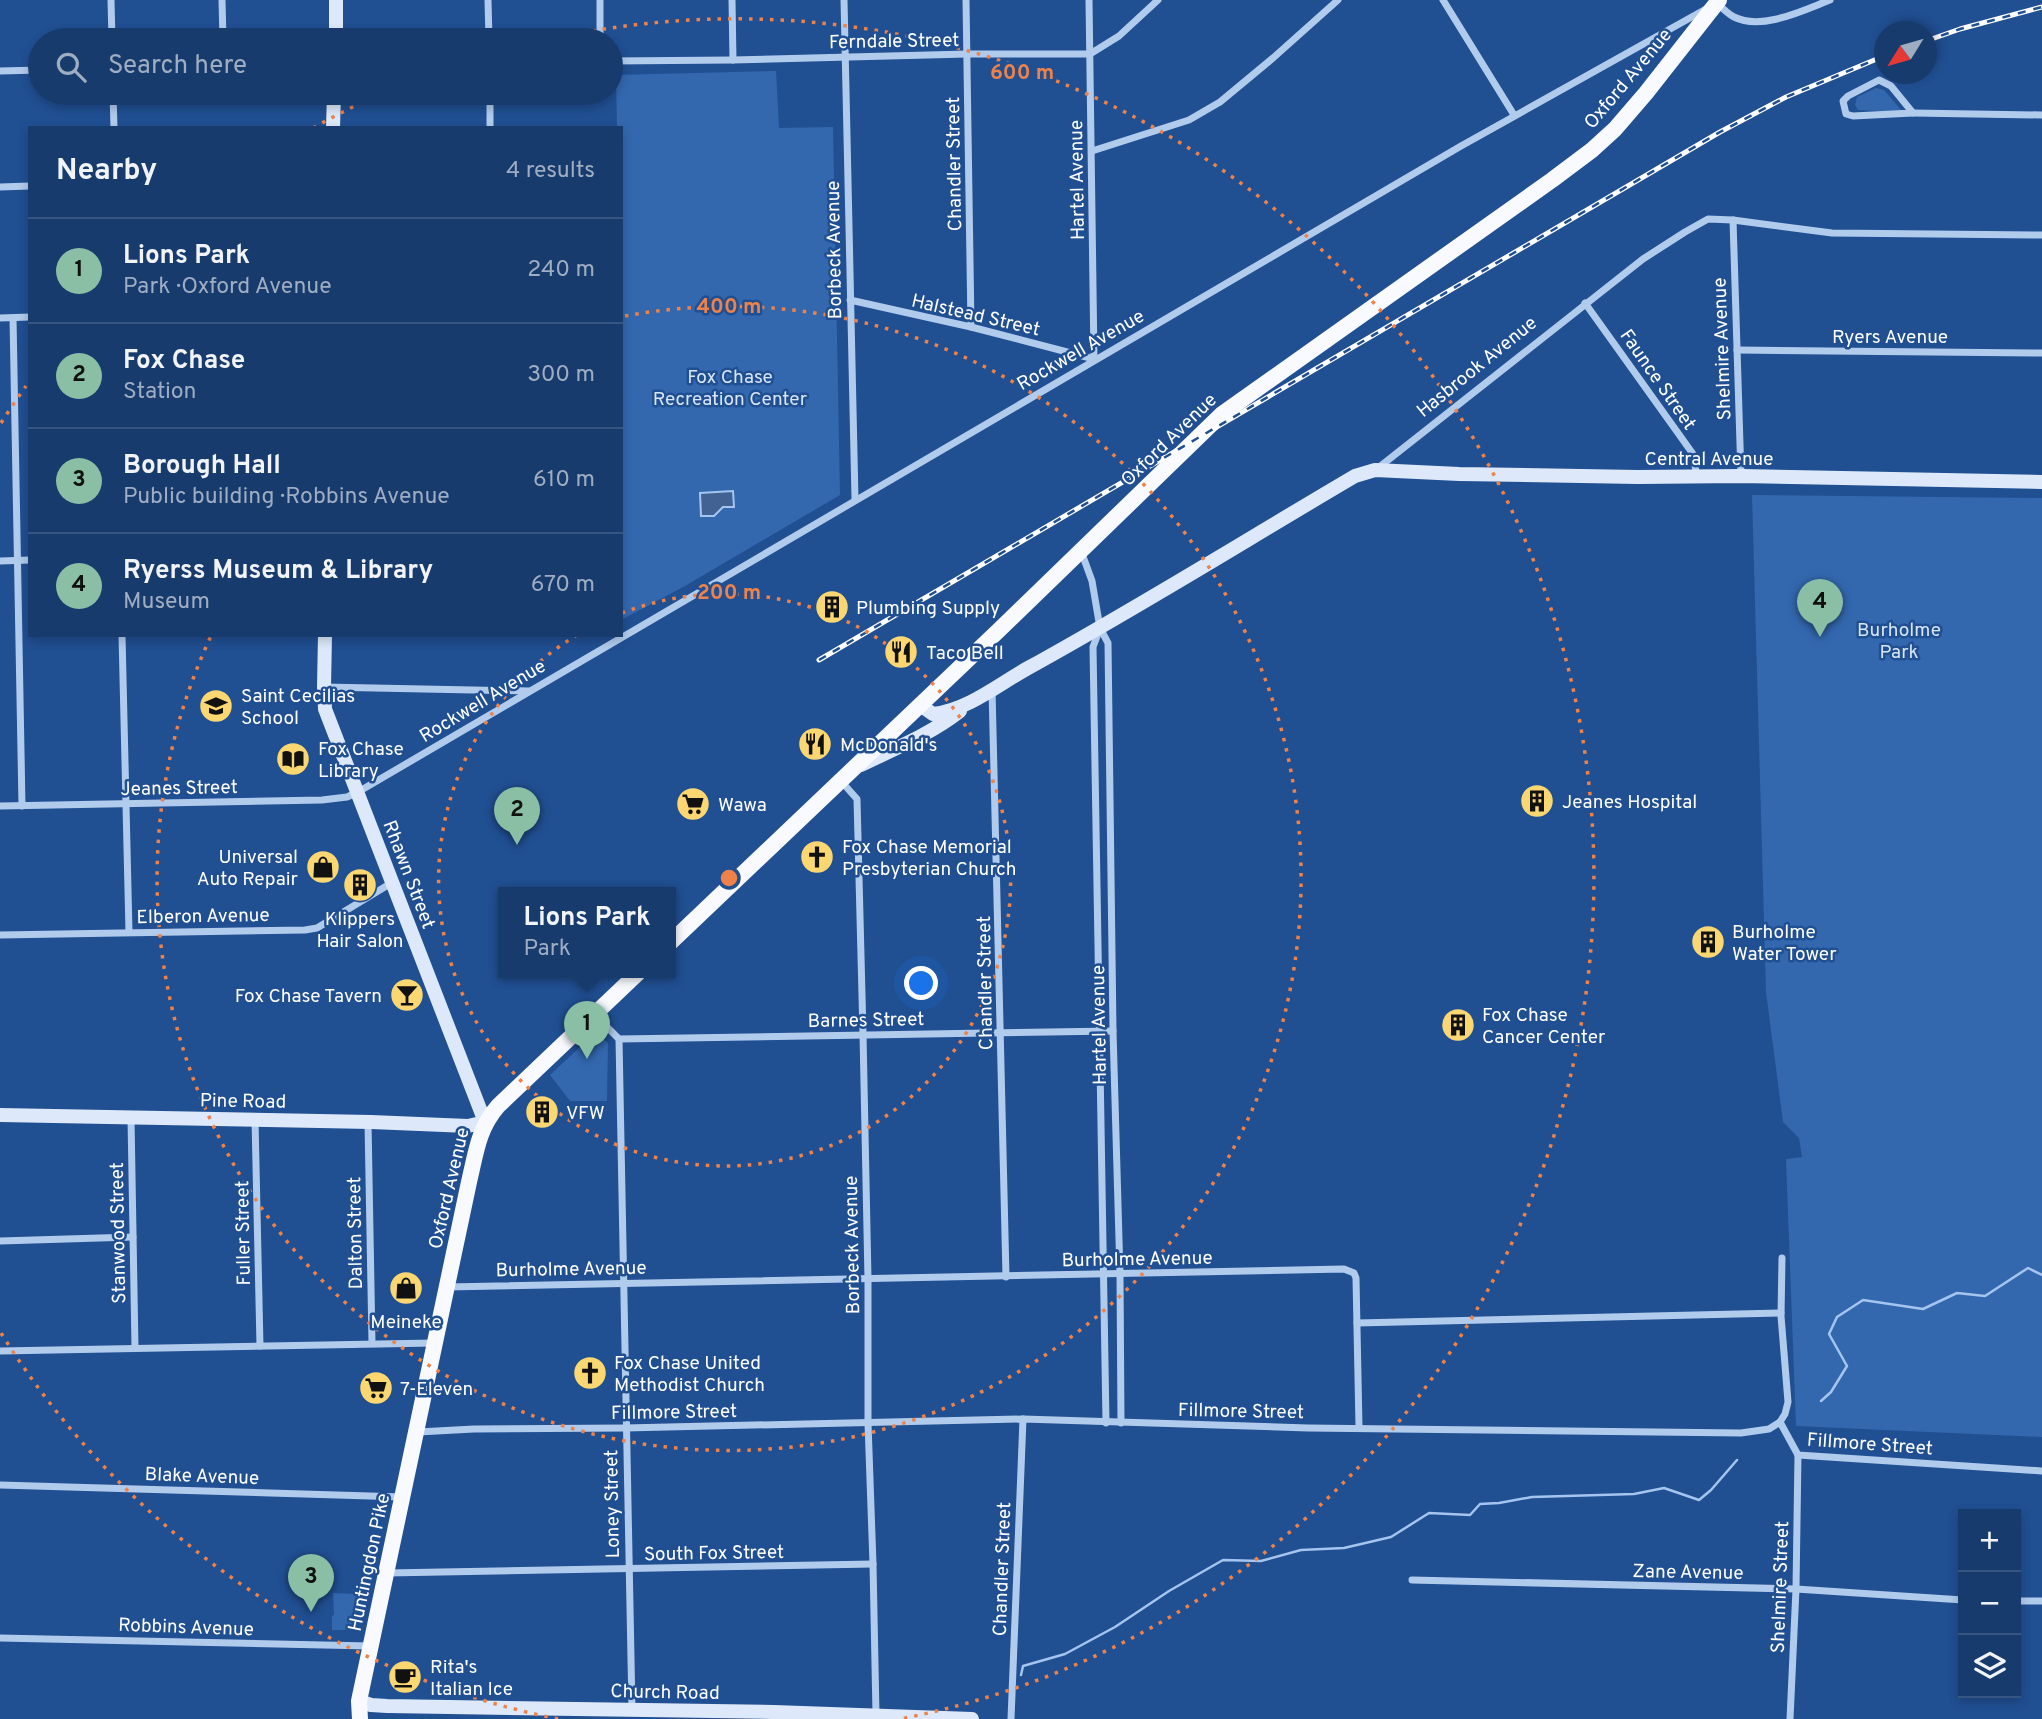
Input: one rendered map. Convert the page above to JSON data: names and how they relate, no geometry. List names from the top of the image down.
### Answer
{
  "streets": {
    "main road": [
      "Oxford Avenue",
      "Hasbrook Avenue",
      "Central Avenue",
      "Rhawn Street",
      "Pine Road",
      "Huntingdon Pike",
      "Church Road"
    ],
    "street": [
      "Ferndale Street",
      "Chandler Street",
      "Hartel Avenue",
      "Borbeck Avenue",
      "Halstead Street",
      "Ryers Avenue",
      "Rockwell Avenue",
      "Shelmire Avenue",
      "Faunce Street",
      "Jeanes Street",
      "Elberon Avenue",
      "Barnes Street",
      "Stanwood Street",
      "Fuller Street",
      "Dalton Street",
      "Burholme Avenue",
      "Fillmore Street",
      "Blake Avenue",
      "Loney Street",
      "South Fox Street",
      "Zane Avenue",
      "Shelmire Street",
      "Robbins Avenue"
    ]
  },
  "crossings": [
    ["Ferndale Street", "Chandler Street"],
    ["Ferndale Street", "Hartel Avenue"],
    ["Ferndale Street", "Borbeck Avenue"],
    ["Oxford Avenue", "Hartel Avenue"],
    ["Oxford Avenue", "Borbeck Avenue"],
    ["Oxford Avenue", "Rockwell Avenue"],
    ["Oxford Avenue", "Hasbrook Avenue"],
    ["Oxford Avenue", "Rhawn Street"],
    ["Oxford Avenue", "Pine Road"],
    ["Oxford Avenue", "Burholme Avenue"],
    ["Oxford Avenue", "Fillmore Street"],
    ["Oxford Avenue", "Huntingdon Pike"],
    ["Chandler Street", "Halstead Street"],
    ["Chandler Street", "Hasbrook Avenue"],
    ["Chandler Street", "Barnes Street"],
    ["Chandler Street", "Burholme Avenue"],
    ["Chandler Street", "Fillmore Street"],
    ["Hartel Avenue", "Halstead Street"],
    ["Hartel Avenue", "Rockwell Avenue"],
    ["Hartel Avenue", "Hasbrook Avenue"],
    ["Hartel Avenue", "Barnes Street"],
    ["Hartel Avenue", "Burholme Avenue"],
    ["Hartel Avenue", "Fillmore Street"],
    ["Borbeck Avenue", "Halstead Street"],
    ["Borbeck Avenue", "Rockwell Avenue"],
    ["Borbeck Avenue", "Barnes Street"],
    ["Borbeck Avenue", "Burholme Avenue"],
    ["Borbeck Avenue", "Fillmore Street"],
    ["Borbeck Avenue", "South Fox Street"],
    ["Borbeck Avenue", "Church Road"],
    ["Halstead Street", "Rockwell Avenue"],
    ["Ryers Avenue", "Shelmire Avenue"],
    ["Rockwell Avenue", "Jeanes Street"],
    ["Rockwell Avenue", "Rhawn Street"],
    ["Shelmire Avenue", "Hasbrook Avenue"],
    ["Shelmire Avenue", "Central Avenue"],
    ["Hasbrook Avenue", "Faunce Street"],
    ["Hasbrook Avenue", "Central Avenue"],
    ["Faunce Street", "Central Avenue"],
    ["Jeanes Street", "Rhawn Street"],
    ["Rhawn Street", "Elberon Avenue"],
    ["Rhawn Street", "Pine Road"],
    ["Barnes Street", "Loney Street"],
    ["Pine Road", "Stanwood Street"],
    ["Pine Road", "Fuller Street"],
    ["Pine Road", "Dalton Street"],
    ["Burholme Avenue", "Loney Street"],
    ["Fillmore Street", "Loney Street"],
    ["Fillmore Street", "Huntingdon Pike"],
    ["Fillmore Street", "Shelmire Street"],
    ["Blake Avenue", "Huntingdon Pike"],
    ["Loney Street", "South Fox Street"],
    ["Loney Street", "Church Road"],
    ["South Fox Street", "Huntingdon Pike"],
    ["Huntingdon Pike", "Robbins Avenue"],
    ["Huntingdon Pike", "Church Road"],
    ["Zane Avenue", "Shelmire Street"]
  ],
  "parks": ["Fox Chase Recreation Center", "Burholme Park"],
  "places": {
    "building": [
      "Plumbing Supply",
      "Jeanes Hospital",
      "Klippers Hair Salon",
      "Burholme Water Tower",
      "Fox Chase Cancer Center",
      "VFW"
    ],
    "restaurant": ["Taco Bell", "McDonald's"],
    "school or university": ["Saint Cecilias School"],
    "library": ["Fox Chase Library"],
    "supermarket": ["Wawa", "7-Eleven"],
    "church": ["Fox Chase Memorial Presbyterian Church", "Fox Chase United Methodist Church"],
    "shop": ["Universal Auto Repair", "Meineke"],
    "bar": ["Fox Chase Tavern"],
    "cafe": ["Rita's Italian Ice"]
  },
  "north": "bottom left",
  "page": {
    "search": "Search here",
    "heading": ["Nearby", "4 results"],
    "list": [
      {
        "mark": "1",
        "name": "Lions Park",
        "note": "Park · Oxford Avenue",
        "value": "240 m"
      },
      {
        "mark": "2",
        "name": "Fox Chase",
        "note": "Station",
        "value": "300 m"
      },
      {
        "mark": "3",
        "name": "Borough Hall",
        "note": "Public building · Robbins Avenue",
        "value": "610 m"
      },
      {
        "mark": "4",
        "name": "Ryerss Museum & Library",
        "note": "Museum",
        "value": "670 m"
      }
    ],
    "pins": [
      "4",
      "2",
      "1",
      "3"
    ],
    "popup": ["Lions Park", "Park"],
    "map_buttons": ["+", "−"]
  },
  "rings": ["600 m", "400 m", "200 m"]
}
